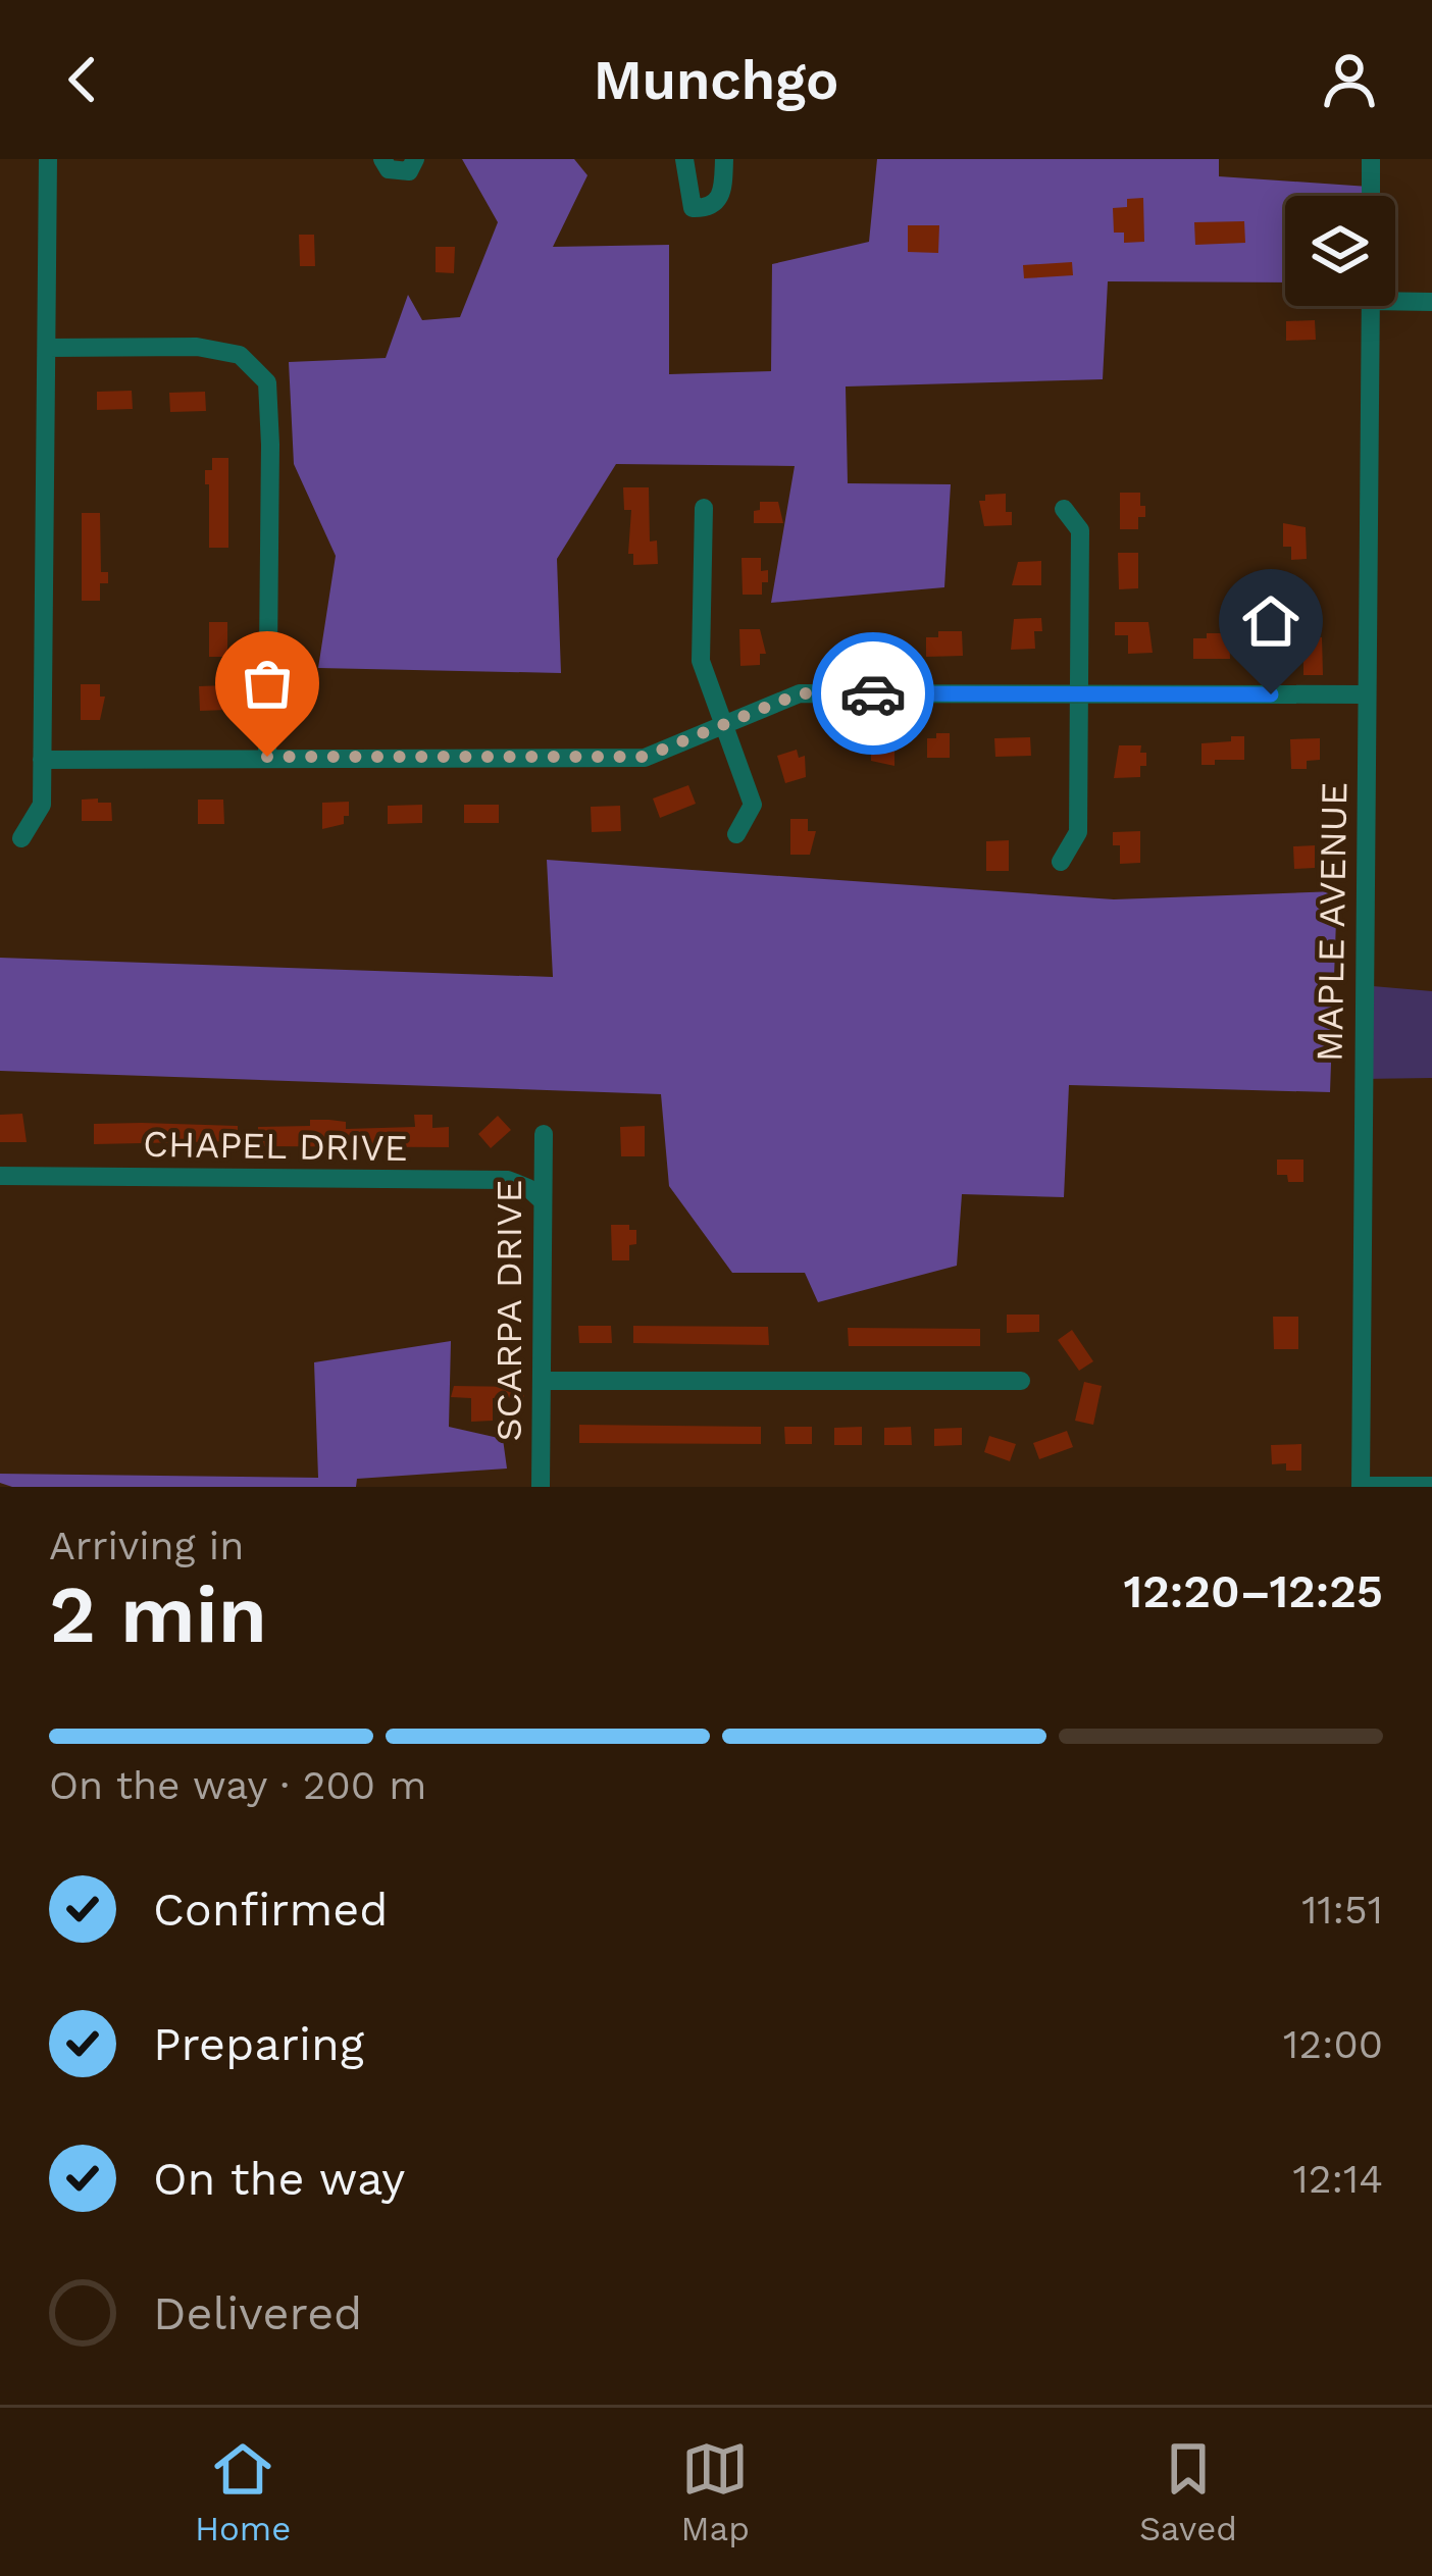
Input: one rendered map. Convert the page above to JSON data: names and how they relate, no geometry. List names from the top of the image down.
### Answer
{
  "streets": {
    "street": ["MAPLE AVENUE", "CHAPEL DRIVE", "SCARPA DRIVE"]
  },
  "crossings": [
    ["CHAPEL DRIVE", "SCARPA DRIVE"]
  ],
  "page": {
    "header": "Munchgo",
    "heading": ["2 min", "Arriving in", "12:20–12:25"],
    "bar": "On the way · 200 m",
    "list": [
      ["Confirmed", "11:51"],
      ["Preparing", "12:00"],
      ["On the way", "12:14"],
      "Delivered"
    ],
    "tabs": ["Home", "Map", "Saved"]
  }
}
